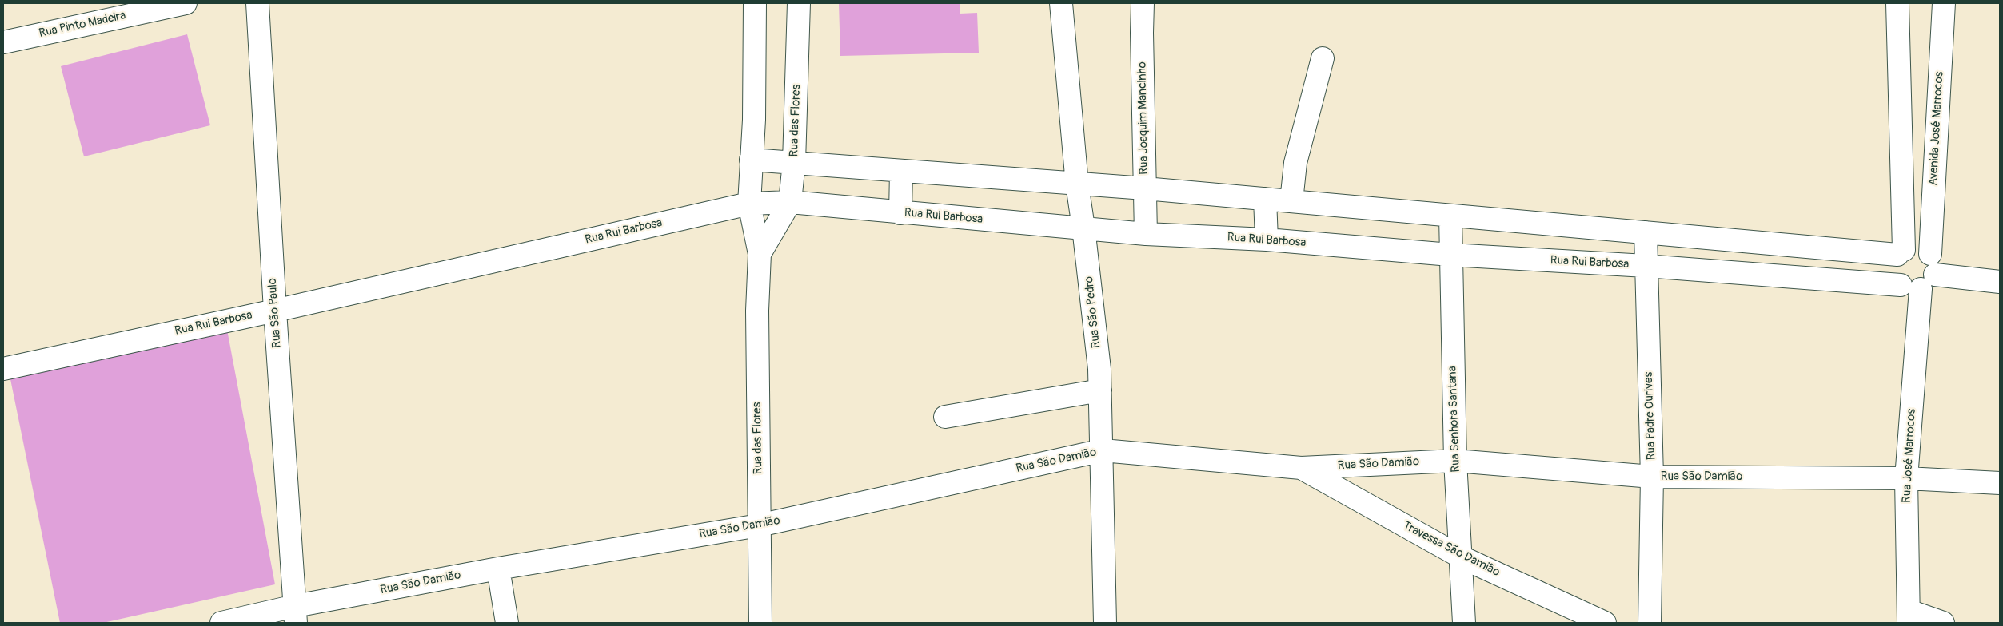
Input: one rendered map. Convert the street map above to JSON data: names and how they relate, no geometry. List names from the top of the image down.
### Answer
{
  "streets": {
    "street": [
      "Rua Pinto Madeira",
      "Rua Joaquim Mancinho",
      "Rua das Flores",
      "Avenida José Marrocos",
      "Rua Rui Barbosa",
      "Rua São Pedro",
      "Rua São Paulo",
      "Rua Padre Ourives",
      "Rua Senhora Santana",
      "Rua José Marrocos",
      "Rua São Damião",
      "Travessa São Damião"
    ]
  },
  "crossings": [
    ["Rua Joaquim Mancinho", "Rua Rui Barbosa"],
    ["Rua das Flores", "Rua Rui Barbosa"],
    ["Rua das Flores", "Rua São Damião"],
    ["Avenida José Marrocos", "Rua Rui Barbosa"],
    ["Avenida José Marrocos", "Rua José Marrocos"],
    ["Rua Rui Barbosa", "Rua São Pedro"],
    ["Rua Rui Barbosa", "Rua São Paulo"],
    ["Rua Rui Barbosa", "Rua Padre Ourives"],
    ["Rua Rui Barbosa", "Rua Senhora Santana"],
    ["Rua Rui Barbosa", "Rua José Marrocos"],
    ["Rua São Pedro", "Rua São Damião"],
    ["Rua São Paulo", "Rua São Damião"],
    ["Rua Padre Ourives", "Rua São Damião"],
    ["Rua Senhora Santana", "Rua São Damião"],
    ["Rua Senhora Santana", "Travessa São Damião"],
    ["Rua José Marrocos", "Rua São Damião"],
    ["Rua São Damião", "Travessa São Damião"]
  ]
}
